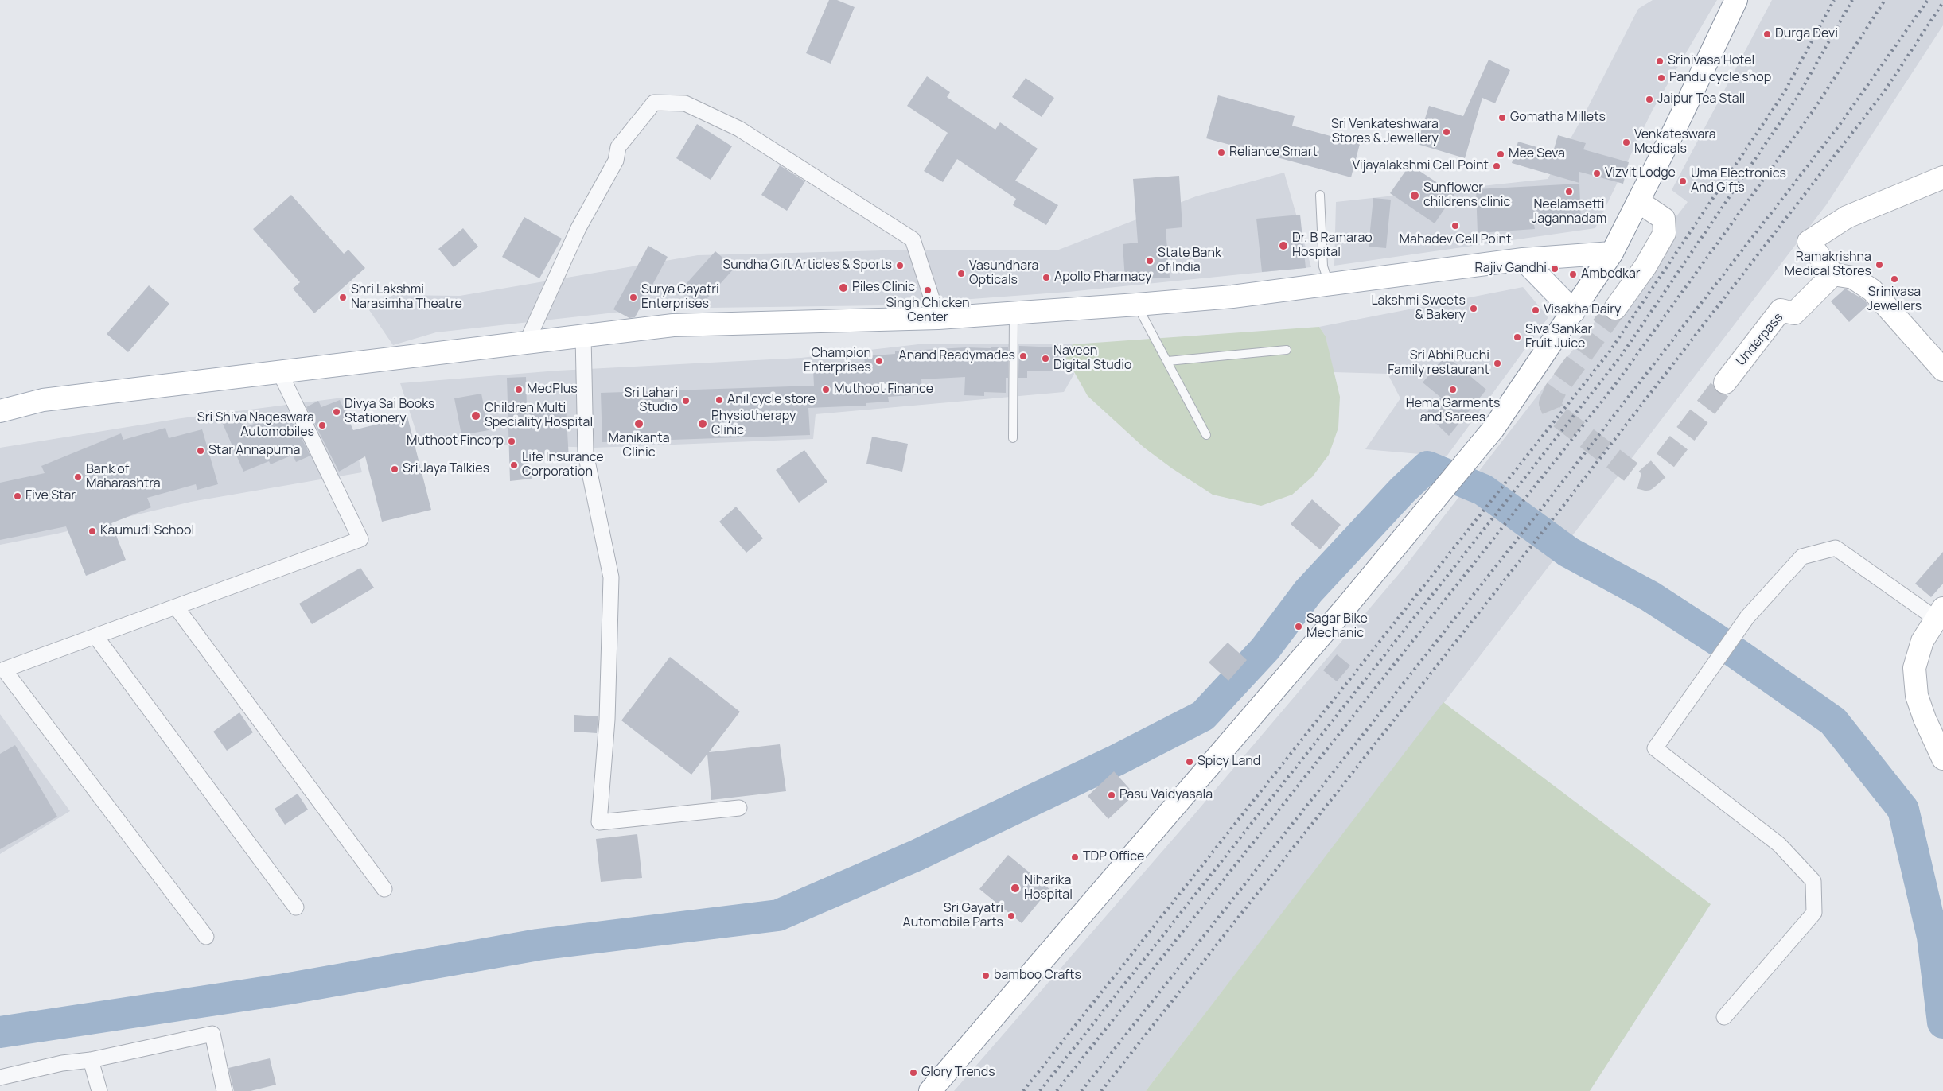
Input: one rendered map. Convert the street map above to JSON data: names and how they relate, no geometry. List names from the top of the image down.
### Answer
{
  "streets": {
    "main road": ["Underpass"]
  },
  "places": [
    "Durga Devi",
    "Srinivasa Hotel",
    "Pandu cycle shop",
    "Jaipur Tea Stall",
    "Gomatha Millets",
    "Sri Venkateshwara Stores & Jewellery",
    "Venkateswara Medicals",
    "Reliance Smart",
    "Mee Seva",
    "Vijayalakshmi Cell Point",
    "Vizvit Lodge",
    "Uma Electronics And Gifts",
    "Neelamsetti Jagannadam",
    "Sunflower childrens clinic",
    "Mahadev Cell Point",
    "Dr. B Ramarao Hospital",
    "State Bank of India",
    "Ramakrishna Medical Stores",
    "Sundha Gift Articles & Sports",
    "Rajiv Gandhi",
    "Vasundhara Opticals",
    "Ambedkar",
    "Apollo Pharmacy",
    "Srinivasa Jewellers",
    "Piles Clinic",
    "Singh Chicken Center",
    "Shri Lakshmi Narasimha Theatre",
    "Surya Gayatri Enterprises",
    "Lakshmi Sweets & Bakery",
    "Visakha Dairy",
    "Siva Sankar Fruit Juice",
    "Anand Readymades",
    "Naveen Digital Studio",
    "Champion Enterprises",
    "Sri Abhi Ruchi Family restaurant",
    "MedPlus",
    "Muthoot Finance",
    "Hema Garments and Sarees",
    "Anil cycle store",
    "Sri Lahari Studio",
    "Divya Sai Books Stationery",
    "Children Multi Speciality Hospital",
    "Manikanta Clinic",
    "Physiotherapy Clinic",
    "Sri Shiva Nageswara Automobiles",
    "Muthoot Fincorp",
    "Star Annapurna",
    "Life Insurance Corporation",
    "Sri Jaya Talkies",
    "Bank of Maharashtra",
    "Five Star",
    "Kaumudi School",
    "Sagar Bike Mechanic",
    "Spicy Land",
    "Pasu Vaidyasala",
    "TDP Office",
    "Niharika Hospital",
    "Sri Gayatri Automobile Parts",
    "bamboo Crafts",
    "Glory Trends"
  ]
}
